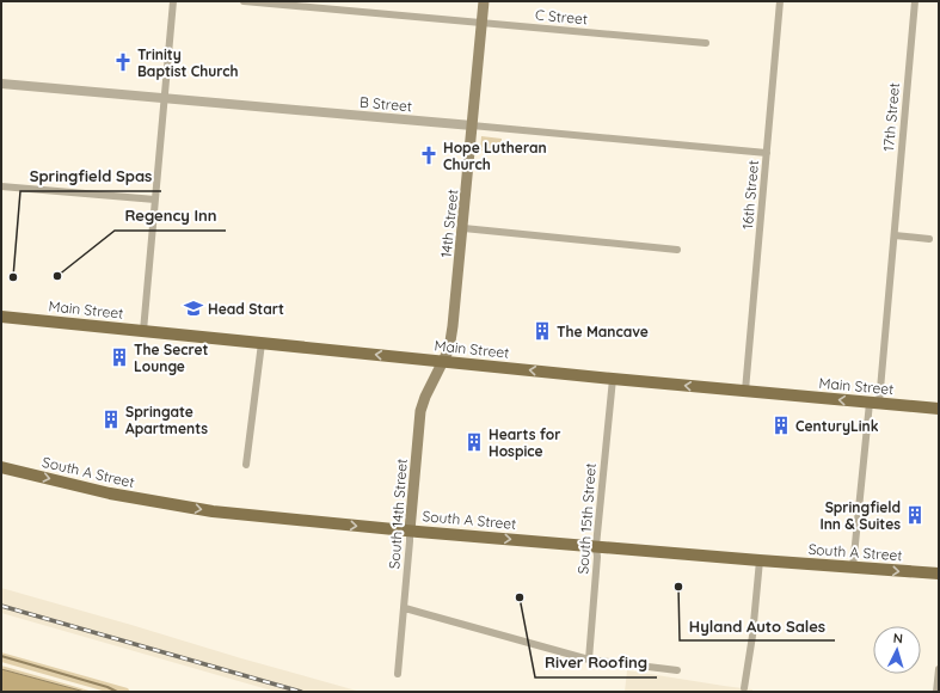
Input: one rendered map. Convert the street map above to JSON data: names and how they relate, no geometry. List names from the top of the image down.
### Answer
{
  "streets": {
    "main road": [
      "14th Street",
      "Main Street",
      "South A Street",
      "South 14th Street"
    ],
    "street": [
      "C Street",
      "B Street",
      "17th Street",
      "16th Street",
      "South 15th Street"
    ]
  },
  "crossings": [
    ["C Street", "14th Street"],
    ["B Street", "16th Street"],
    ["B Street", "14th Street"],
    ["17th Street", "Main Street"],
    ["17th Street", "South A Street"],
    ["16th Street", "Main Street"],
    ["14th Street", "Main Street"],
    ["14th Street", "South 14th Street"],
    ["Main Street", "South 14th Street"],
    ["Main Street", "South 15th Street"],
    ["South A Street", "South 14th Street"],
    ["South A Street", "South 15th Street"]
  ],
  "one_way": ["Main Street", "South A Street"],
  "places": {
    "church": ["Trinity Baptist Church", "Hope Lutheran Church"],
    "other": [
      "Regency Inn",
      "Springfield Spas",
      "Hyland Auto Sales",
      "River Roofing"
    ],
    "school or university": ["Head Start"],
    "building": [
      "The Mancave",
      "The Secret Lounge",
      "Springate Apartments",
      "CenturyLink",
      "Hearts for Hospice",
      "Springfield Inn & Suites"
    ]
  },
  "north": "top"
}
